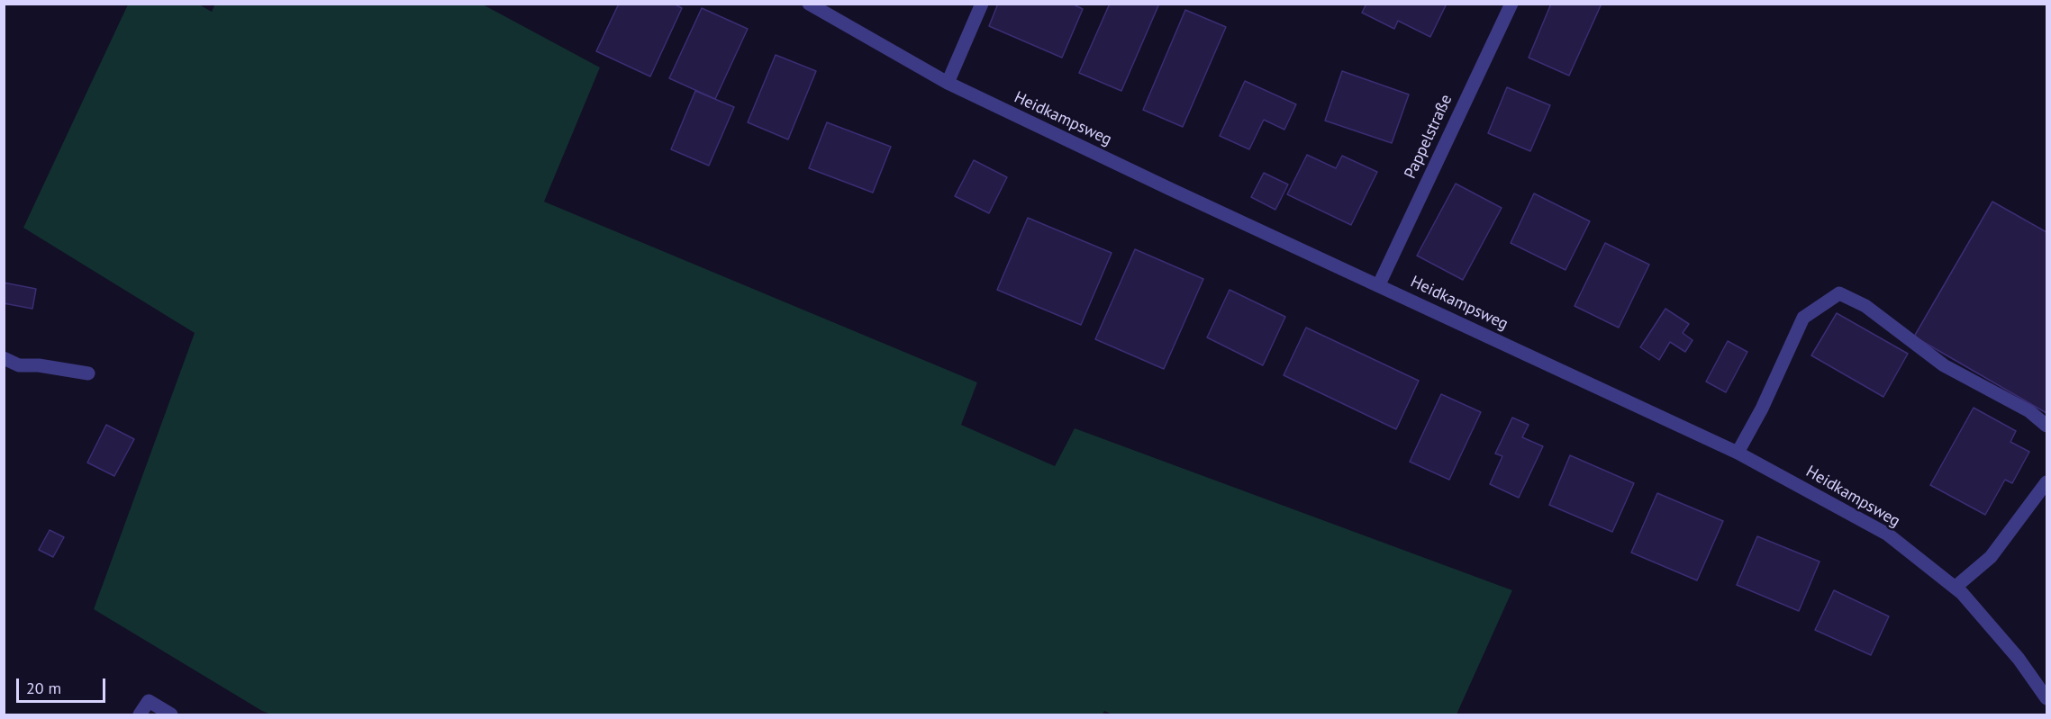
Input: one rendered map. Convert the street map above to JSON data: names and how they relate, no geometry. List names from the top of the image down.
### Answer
{
  "streets": {
    "street": ["Heidkampsweg", "Pappelstraße"]
  },
  "crossings": [
    ["Heidkampsweg", "Pappelstraße"]
  ],
  "scale_bar": "20 m"
}
